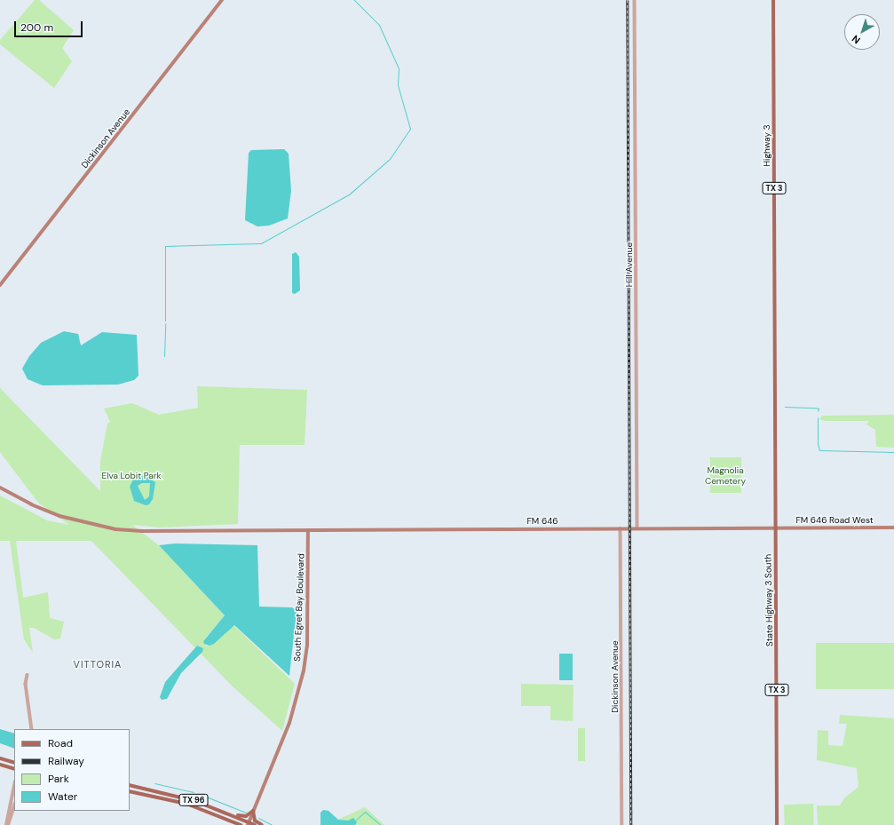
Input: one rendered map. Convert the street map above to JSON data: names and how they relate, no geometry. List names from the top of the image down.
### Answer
{
  "streets": {
    "main road": [
      "Dickinson Avenue",
      "Highway 3",
      "TX 3",
      "FM 646 Road West",
      "FM 646",
      "State Highway 3 South",
      "South Egret Bay Boulevard",
      "TX 96"
    ],
    "street": ["Hill Avenue"]
  },
  "crossings": [
    ["Dickinson Avenue", "FM 646"],
    ["Highway 3", "State Highway 3 South"],
    ["Hill Avenue", "FM 646"],
    ["FM 646 Road West", "FM 646"],
    ["FM 646 Road West", "State Highway 3 South"],
    ["FM 646", "State Highway 3 South"],
    ["FM 646", "South Egret Bay Boulevard"],
    ["South Egret Bay Boulevard", "TX 96"]
  ],
  "districts": ["VITTORIA"],
  "parks": ["Magnolia Cemetery", "Elva Lobit Park"],
  "legend": [
    "Road",
    "Railway",
    "Park",
    "Water"
  ],
  "scale_bar": "200 m",
  "north": "bottom left"
}
